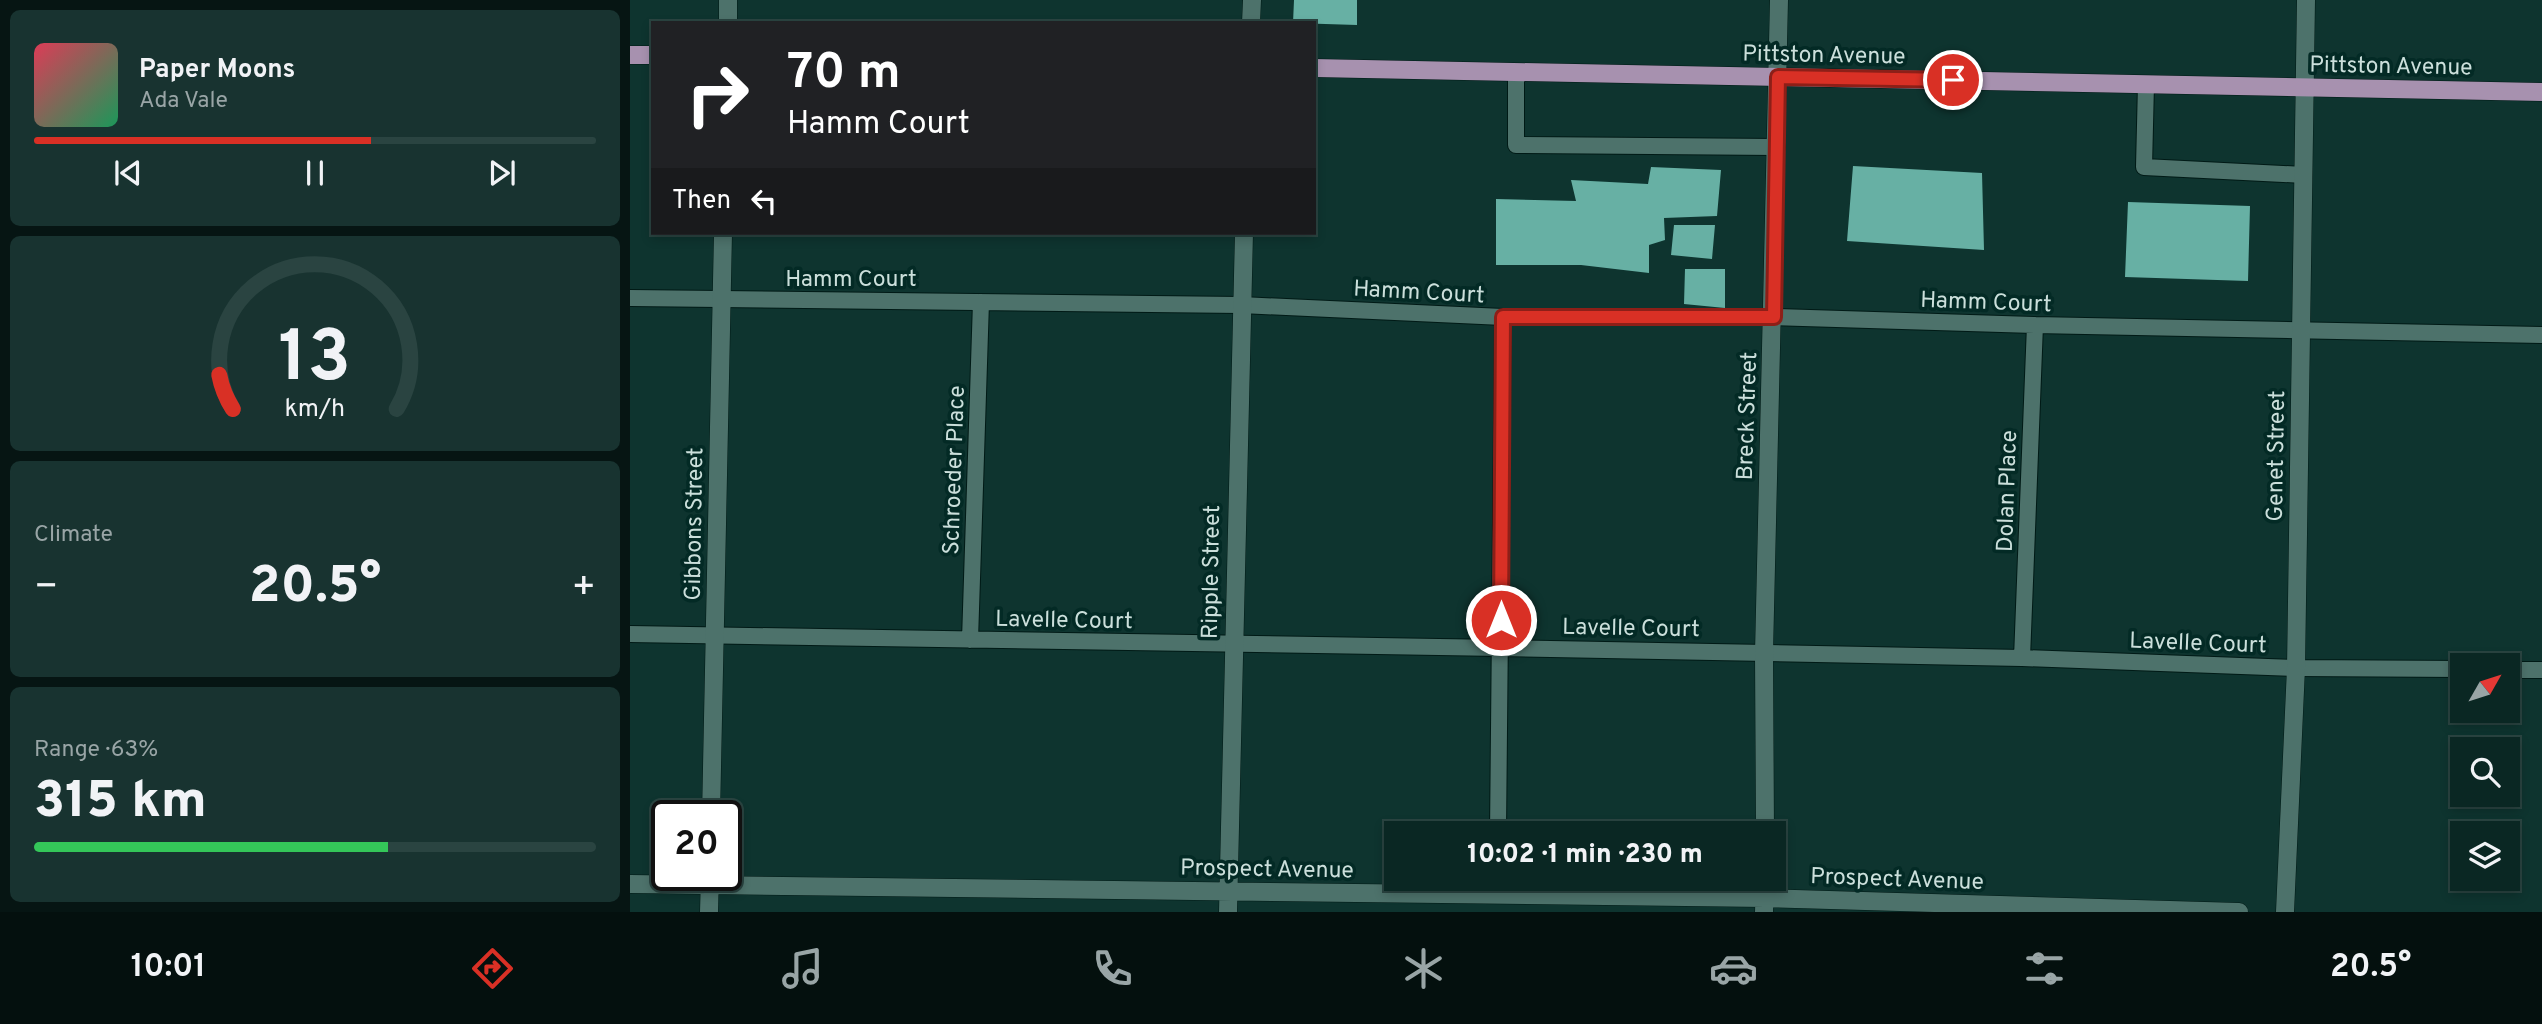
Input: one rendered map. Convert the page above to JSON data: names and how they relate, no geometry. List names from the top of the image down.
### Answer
{
  "streets": {
    "main road": ["Pittston Avenue"],
    "street": [
      "Breck Street",
      "Genet Street",
      "Gibbons Street",
      "Ripple Street",
      "Prospect Avenue"
    ],
    "lane": [
      "Hamm Court",
      "Schroeder Place",
      "Dolan Place",
      "Lavelle Court"
    ]
  },
  "crossings": [
    ["Pittston Avenue", "Breck Street"],
    ["Pittston Avenue", "Genet Street"],
    ["Hamm Court", "Breck Street"],
    ["Hamm Court", "Genet Street"],
    ["Hamm Court", "Schroeder Place"],
    ["Hamm Court", "Dolan Place"],
    ["Hamm Court", "Gibbons Street"],
    ["Hamm Court", "Ripple Street"],
    ["Breck Street", "Lavelle Court"],
    ["Genet Street", "Lavelle Court"],
    ["Schroeder Place", "Lavelle Court"],
    ["Dolan Place", "Lavelle Court"],
    ["Gibbons Street", "Lavelle Court"],
    ["Ripple Street", "Lavelle Court"],
    ["Ripple Street", "Prospect Avenue"]
  ],
  "north": "top right",
  "page": {
    "turn": ["70 m", "Hamm Court"],
    "song": ["Paper Moons", "Ada Vale"],
    "then": "Then",
    "tile": [
      "Climate",
      ["Range · 63%", "315 km"]
    ],
    "heat": ["−", "20.5°", "+"],
    "limit": "20",
    "trip": "10:02 · 1 min · 230 m",
    "tabs": ["10:01", "20.5°"],
    "gauge": ["13", "km/h"]
  }
}
